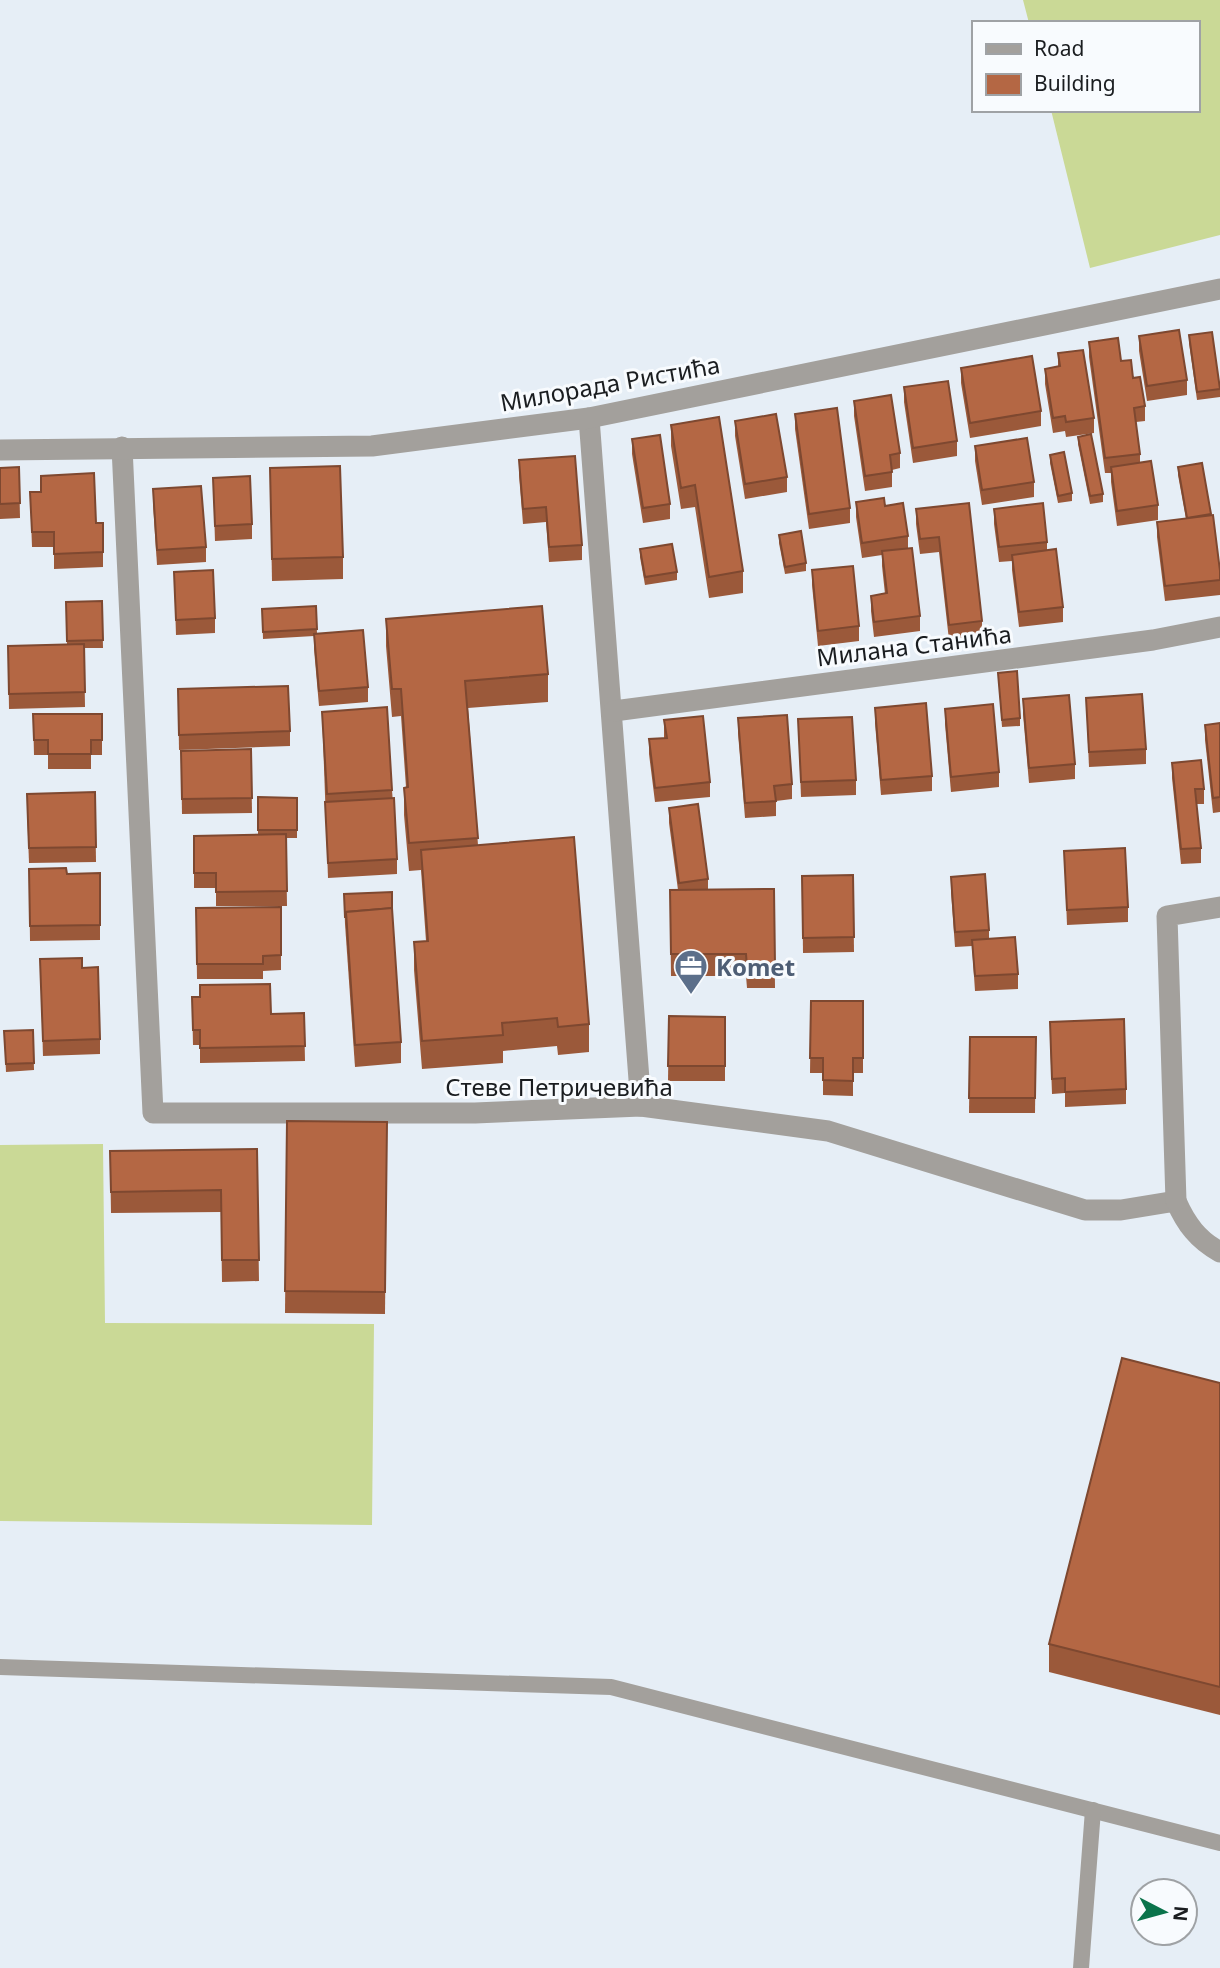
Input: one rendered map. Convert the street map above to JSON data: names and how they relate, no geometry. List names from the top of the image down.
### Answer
{
  "streets": {
    "street": ["Милорада Ристића", "Милана Станића", "Стеве Петричевића"]
  },
  "crossings": [
    ["Милорада Ристића", "Стеве Петричевића"]
  ],
  "places": {
    "office": ["Komet"]
  },
  "legend": ["Road", "Building"],
  "north": "right"
}
